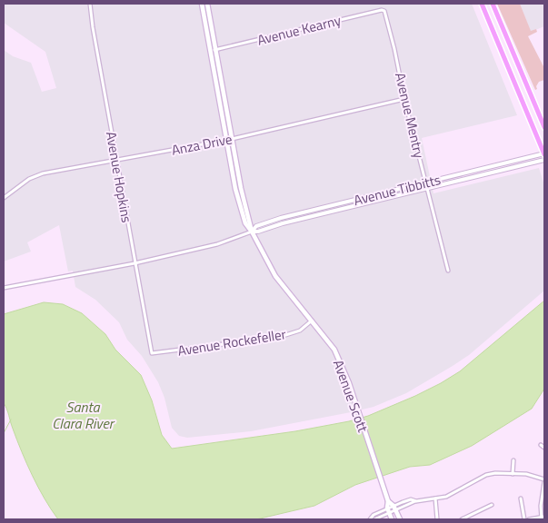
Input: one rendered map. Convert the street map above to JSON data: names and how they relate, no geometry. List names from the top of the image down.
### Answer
{
  "streets": {
    "main road": ["Avenue Scott"],
    "street": [
      "Avenue Kearny",
      "Avenue Mentry",
      "Anza Drive",
      "Avenue Hopkins",
      "Avenue Tibbitts",
      "Avenue Rockefeller"
    ]
  },
  "crossings": [
    ["Avenue Kearny", "Avenue Mentry"],
    ["Avenue Kearny", "Avenue Scott"],
    ["Avenue Mentry", "Anza Drive"],
    ["Avenue Mentry", "Avenue Tibbitts"],
    ["Anza Drive", "Avenue Hopkins"],
    ["Anza Drive", "Avenue Scott"],
    ["Avenue Hopkins", "Avenue Tibbitts"],
    ["Avenue Hopkins", "Avenue Rockefeller"],
    ["Avenue Tibbitts", "Avenue Scott"],
    ["Avenue Rockefeller", "Avenue Scott"]
  ],
  "water": ["Santa Clara River"]
}
